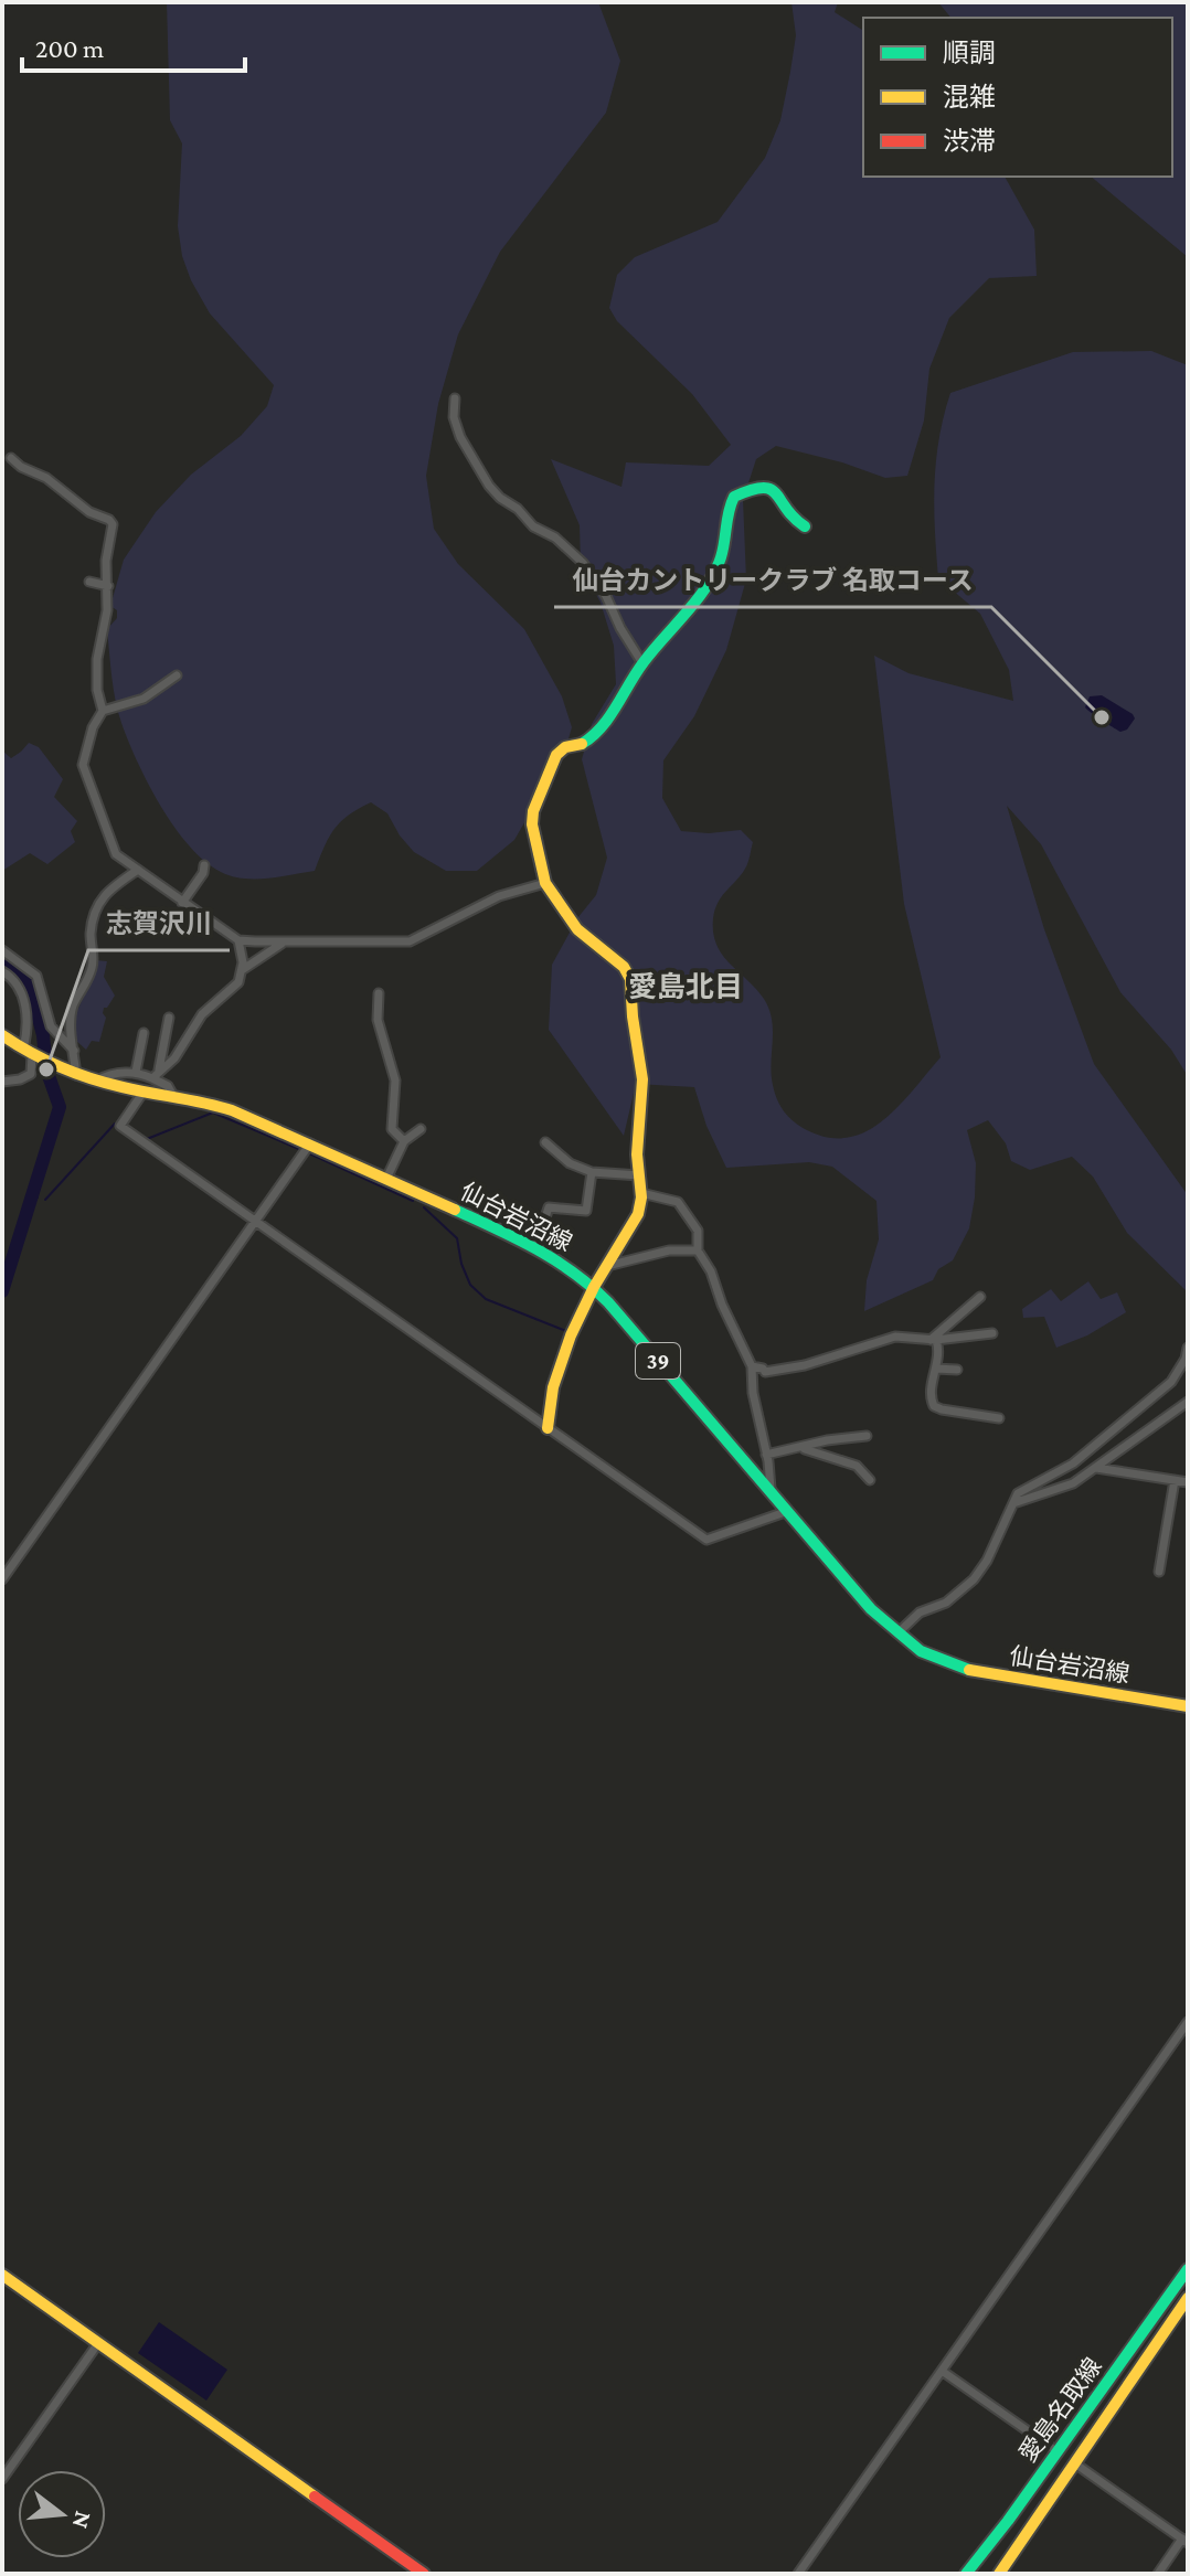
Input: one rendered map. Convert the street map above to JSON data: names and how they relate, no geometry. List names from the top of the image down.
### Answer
{
  "streets": {
    "main road": ["仙台岩沼線", "39", "愛島名取線"]
  },
  "districts": ["愛島北目"],
  "places": ["仙台カントリークラブ 名取コース", "志賀沢川"],
  "legend": ["順調", "混雑", "渋滞"],
  "scale_bar": "200 m",
  "north": "right"
}
